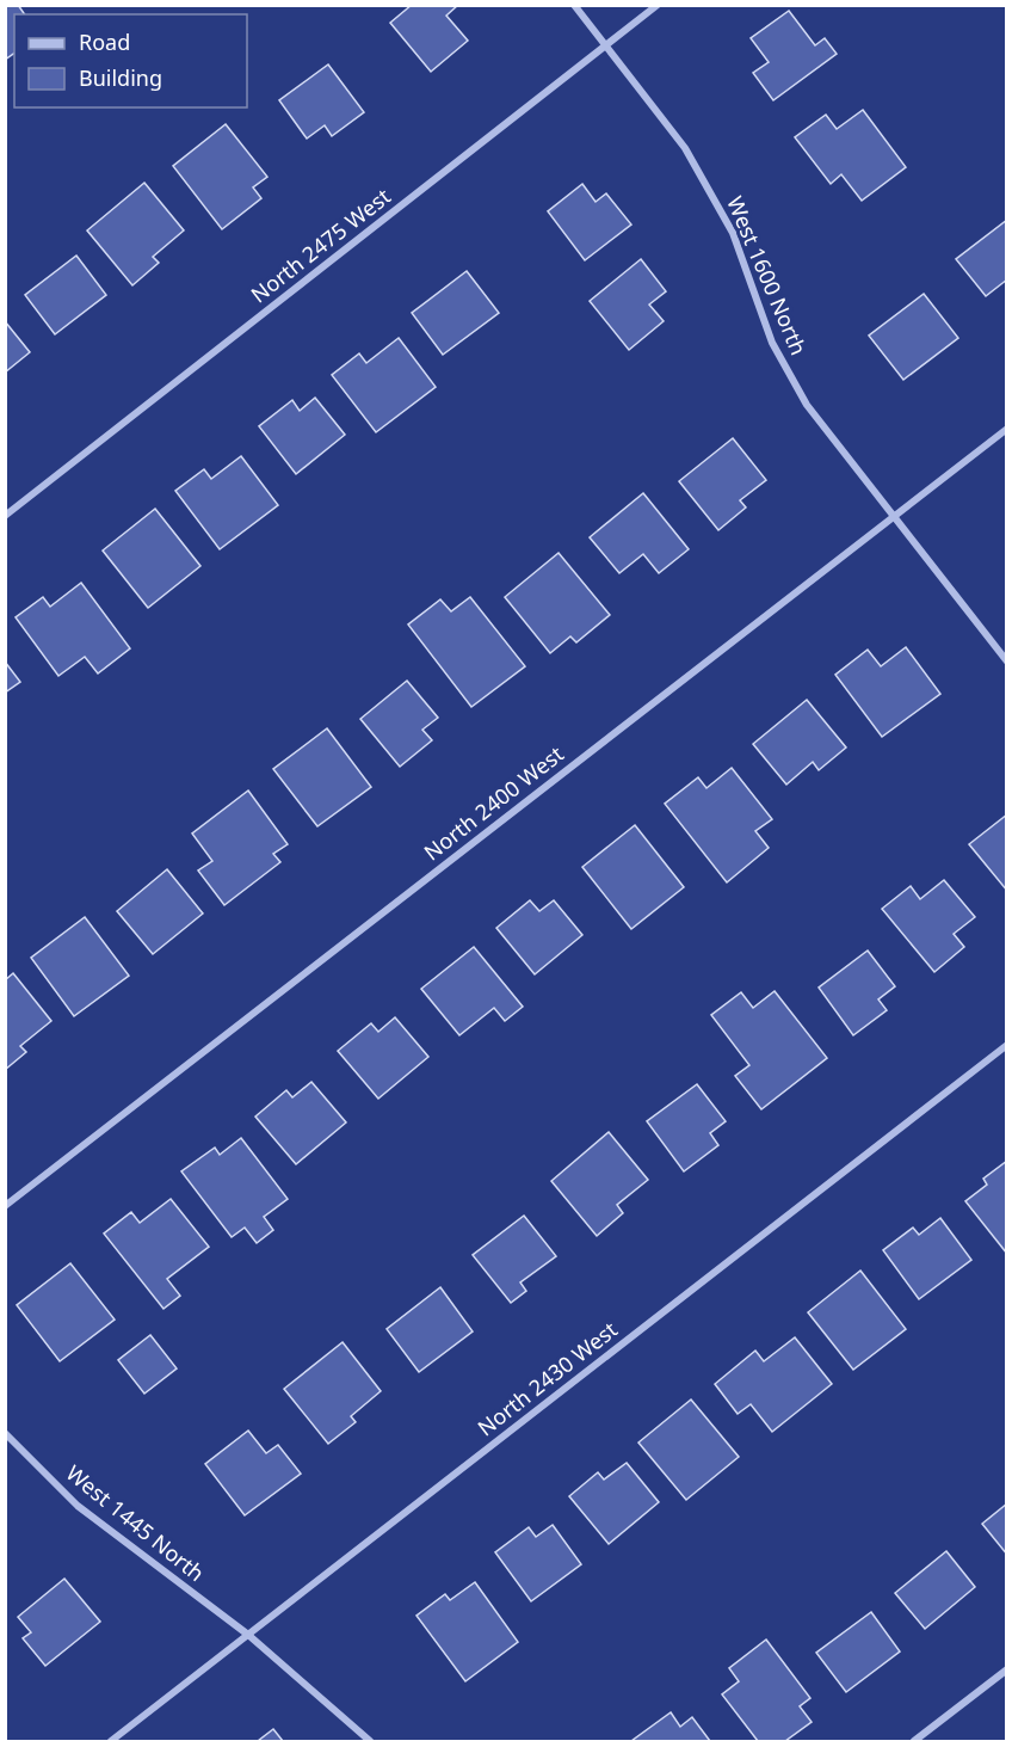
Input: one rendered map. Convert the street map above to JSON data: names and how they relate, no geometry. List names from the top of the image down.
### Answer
{
  "streets": {
    "street": [
      "North 2475 West",
      "West 1600 North",
      "North 2400 West",
      "North 2430 West",
      "West 1445 North"
    ]
  },
  "crossings": [
    ["North 2475 West", "West 1600 North"],
    ["West 1600 North", "North 2400 West"],
    ["North 2430 West", "West 1445 North"]
  ],
  "legend": ["Road", "Building"]
}
